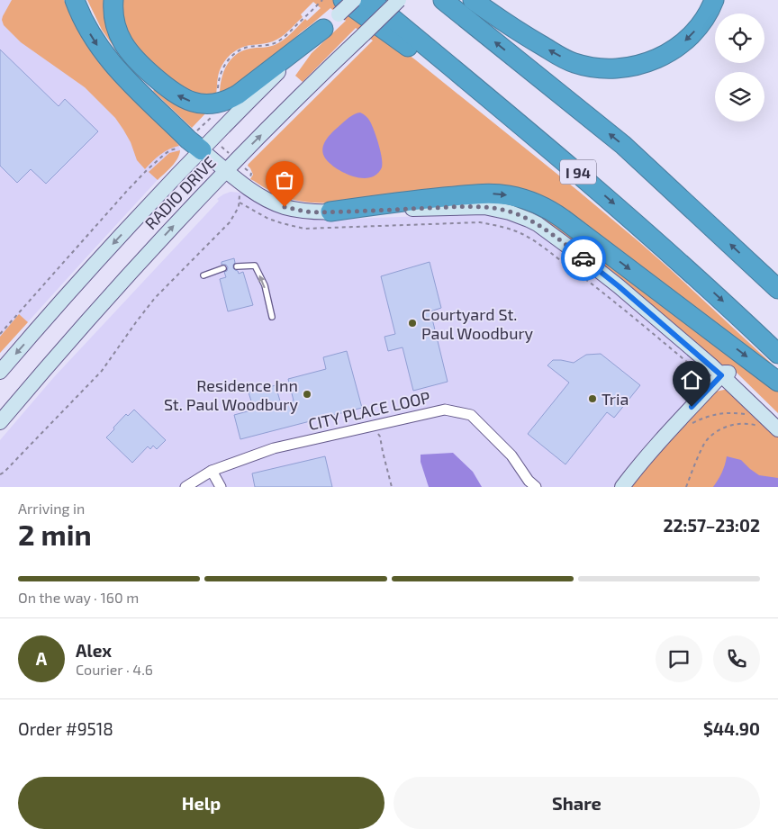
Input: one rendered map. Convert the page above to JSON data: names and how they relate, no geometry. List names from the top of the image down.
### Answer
{
  "streets": {
    "highway": ["I 94"],
    "main road": ["RADIO DRIVE"],
    "street": ["CITY PLACE LOOP"]
  },
  "places": ["Courtyard St. Paul Woodbury", "Residence Inn St. Paul Woodbury", "Tria"],
  "page": {
    "heading": ["2 min", "Arriving in", "22:57–23:02"],
    "panel": [
      "Alex",
      "Courier · 4.6",
      "Order #9518",
      "$44.90"
    ],
    "bar": "On the way · 160 m",
    "round": "A",
    "buttons": ["Help", "Share"]
  }
}
